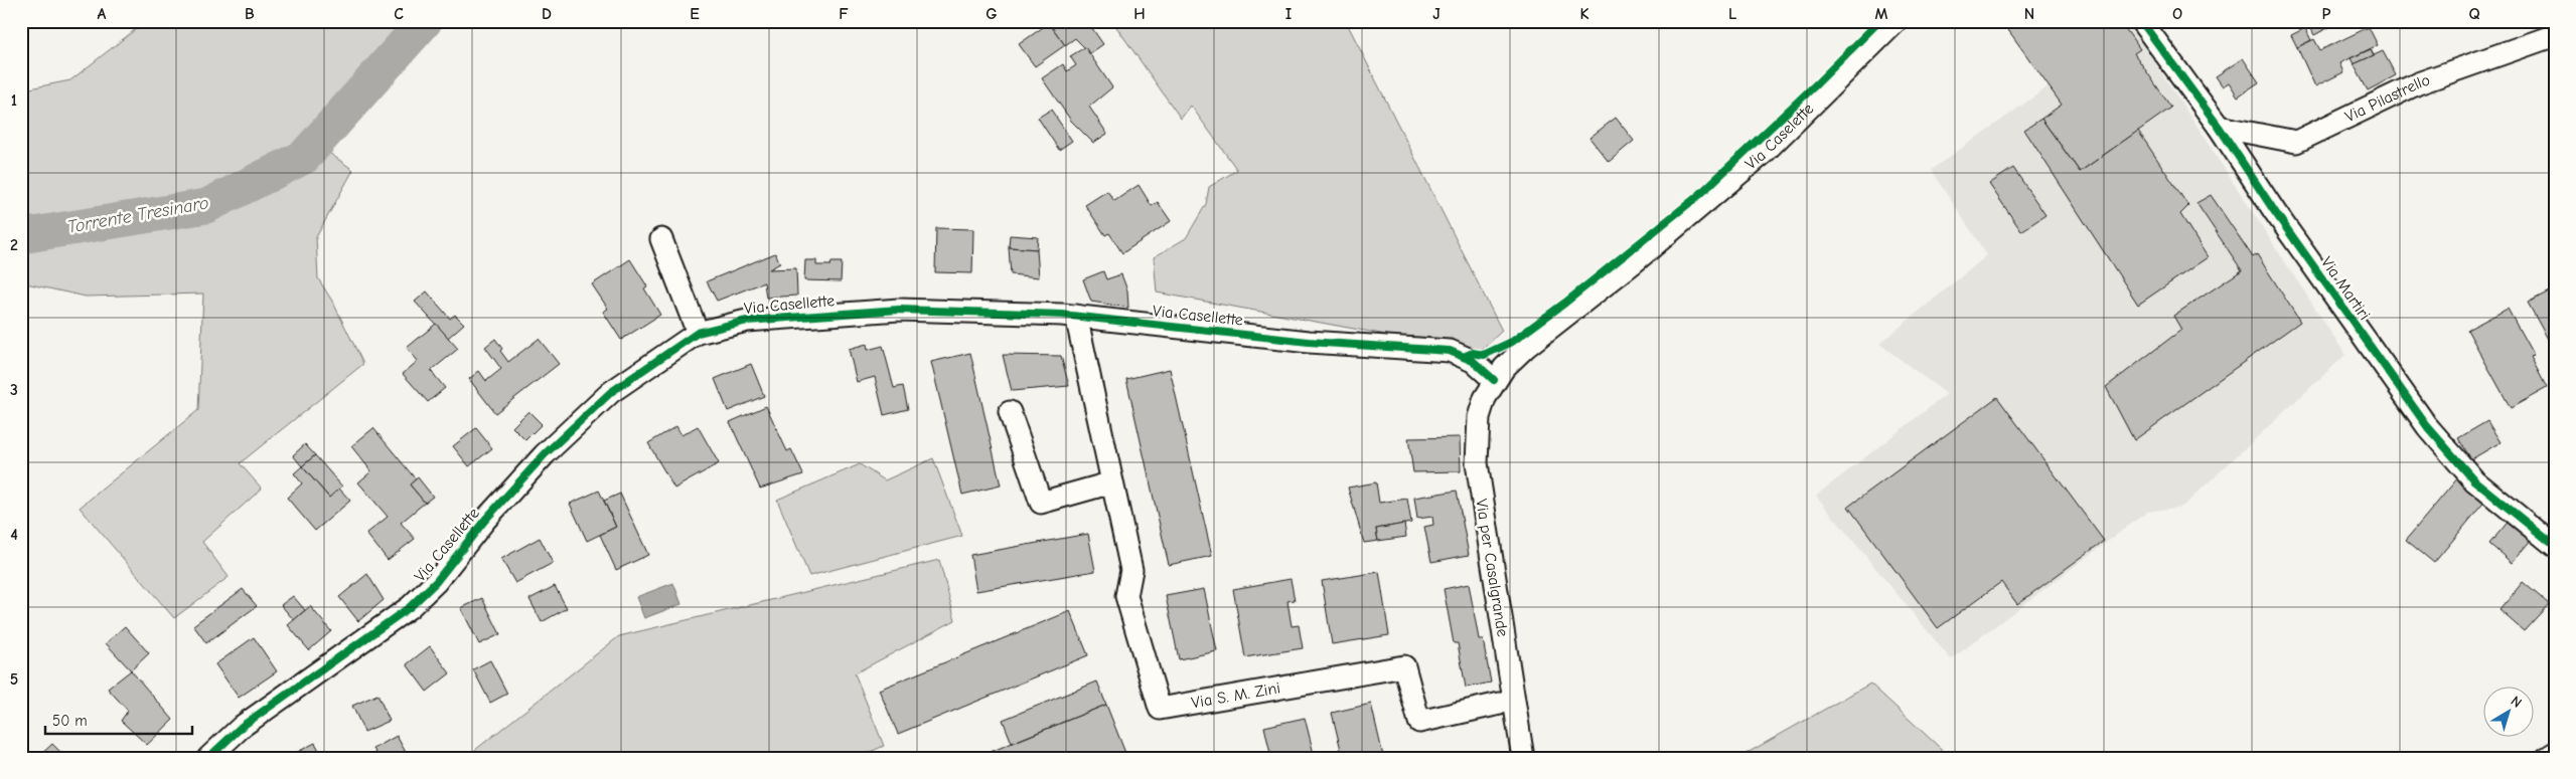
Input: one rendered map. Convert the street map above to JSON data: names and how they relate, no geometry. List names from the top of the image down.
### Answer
{
  "streets": {
    "street": [
      "Via Pilastrello",
      "Via Caselette",
      "Via Martiri",
      "Via Casellette",
      "Via per Casalgrande",
      "Via S. M. Zini"
    ]
  },
  "crossings": [
    ["Via Pilastrello", "Via Martiri"],
    ["Via Caselette", "Via Casellette"],
    ["Via Caselette", "Via per Casalgrande"],
    ["Via Casellette", "Via per Casalgrande"],
    ["Via Casellette", "Via S. M. Zini"]
  ],
  "water": ["Torrente Tresinaro"],
  "scale_bar": "50 m",
  "north": "top right",
  "grid": {
    "columns": [
      "A",
      "B",
      "C",
      "D",
      "E",
      "F",
      "G",
      "H",
      "I",
      "J",
      "K",
      "L",
      "M",
      "N",
      "O",
      "P",
      "Q"
    ],
    "rows": [
      "1",
      "2",
      "3",
      "4",
      "5"
    ]
  }
}
